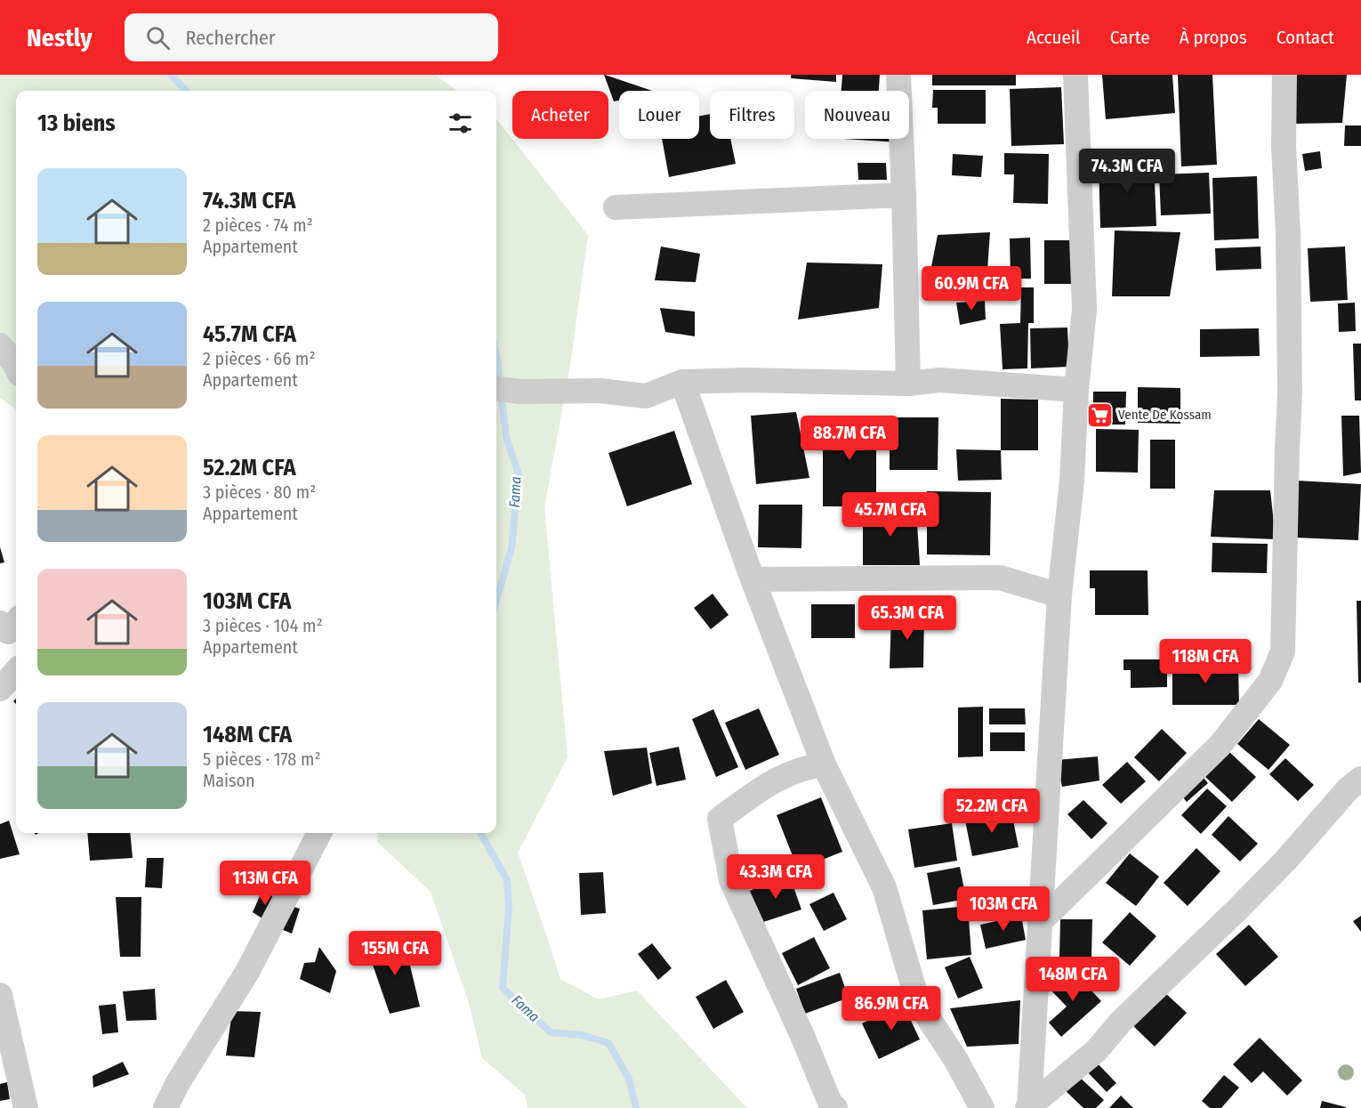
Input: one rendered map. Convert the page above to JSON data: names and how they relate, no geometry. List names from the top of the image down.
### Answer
{
  "water": ["Fama"],
  "places": {
    "supermarket": ["Vente De Kossam"]
  },
  "page": {
    "header": "Nestly",
    "search": "Rechercher",
    "nav": [
      "Accueil",
      "Carte",
      "À propos",
      "Contact"
    ],
    "chip": [
      "Acheter",
      "Louer",
      "Filtres",
      "Nouveau"
    ],
    "heading": "13 biens",
    "price": [
      "74.3M CFA",
      "60.9M CFA",
      "88.7M CFA",
      "45.7M CFA",
      "65.3M CFA",
      "118M CFA",
      "52.2M CFA",
      "43.3M CFA",
      "113M CFA",
      "103M CFA",
      "155M CFA",
      "148M CFA",
      "86.9M CFA"
    ],
    "list": [
      {
        "name": "74.3M CFA",
        "note": "2 pièces · 74 m² · Appartement"
      },
      {
        "name": "45.7M CFA",
        "note": "2 pièces · 66 m² · Appartement"
      },
      {
        "name": "52.2M CFA",
        "note": "3 pièces · 80 m² · Appartement"
      },
      {
        "name": "103M CFA",
        "note": "3 pièces · 104 m² · Appartement"
      },
      {
        "name": "148M CFA",
        "note": "5 pièces · 178 m² · Maison"
      }
    ]
  }
}
